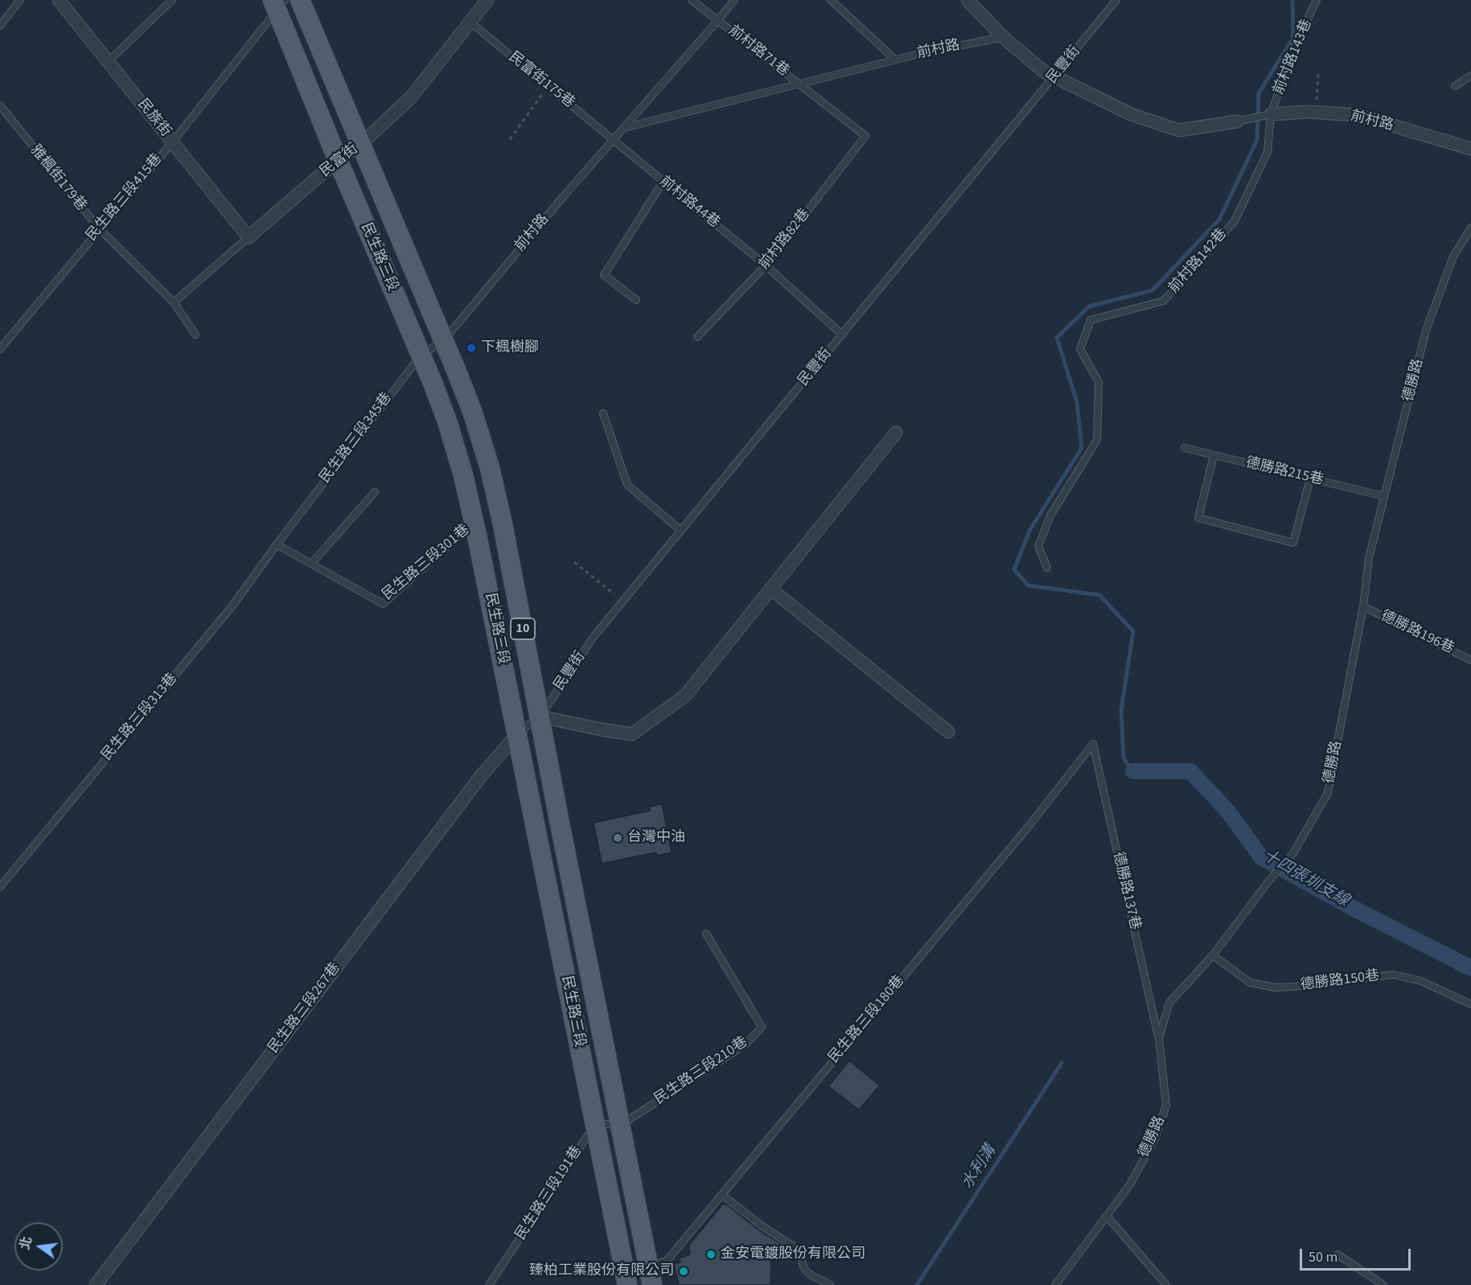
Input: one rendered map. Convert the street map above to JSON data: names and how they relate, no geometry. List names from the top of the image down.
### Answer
{
  "streets": {
    "main road": ["民生路三段", "10"],
    "street": [
      "前村路",
      "民族街",
      "民富街",
      "民生路三段267巷"
    ],
    "lane": [
      "前村路71巷",
      "前村路143巷",
      "民豐街",
      "民富街175巷",
      "雅楓街179巷",
      "民生路三段415巷",
      "前村路44巷",
      "前村路82巷",
      "前村路142巷",
      "德勝路",
      "民生路三段345巷",
      "德勝路215巷",
      "民生路三段301巷",
      "德勝路196巷",
      "民生路三段313巷",
      "德勝路137巷",
      "德勝路150巷",
      "民生路三段180巷",
      "民生路三段210巷",
      "民生路三段191巷"
    ]
  },
  "crossings": [
    ["前村路", "前村路71巷"],
    ["前村路", "前村路143巷"],
    ["前村路", "民富街175巷"],
    ["前村路", "前村路44巷"],
    ["前村路", "民生路三段"],
    ["前村路", "前村路142巷"],
    ["前村路", "民生路三段345巷"],
    ["前村路71巷", "前村路82巷"],
    ["前村路143巷", "前村路142巷"],
    ["民豐街", "前村路44巷"],
    ["民豐街", "民生路三段"],
    ["民豐街", "民生路三段267巷"],
    ["民富街175巷", "民富街"],
    ["民富街175巷", "前村路44巷"],
    ["民族街", "民富街"],
    ["民族街", "民生路三段415巷"],
    ["民富街", "雅楓街179巷"],
    ["民富街", "民生路三段"],
    ["雅楓街179巷", "民生路三段415巷"],
    ["民生路三段415巷", "民生路三段"],
    ["前村路44巷", "前村路82巷"],
    ["民生路三段", "民生路三段345巷"],
    ["民生路三段", "民生路三段301巷"],
    ["民生路三段", "民生路三段267巷"],
    ["民生路三段", "民生路三段180巷"],
    ["民生路三段", "民生路三段210巷"],
    ["民生路三段", "民生路三段191巷"],
    ["德勝路", "德勝路215巷"],
    ["德勝路", "德勝路196巷"],
    ["德勝路", "德勝路137巷"],
    ["德勝路", "德勝路150巷"],
    ["民生路三段345巷", "民生路三段301巷"],
    ["民生路三段345巷", "民生路三段313巷"],
    ["民生路三段301巷", "民生路三段313巷"],
    ["德勝路137巷", "民生路三段180巷"]
  ],
  "water": ["十四張圳支線", "水利溝"],
  "places": [
    "下楓樹腳",
    "台灣中油",
    "金安電鍍股份有限公司",
    "臻柏工業股份有限公司"
  ],
  "scale_bar": "50 m",
  "north": "left"
}
